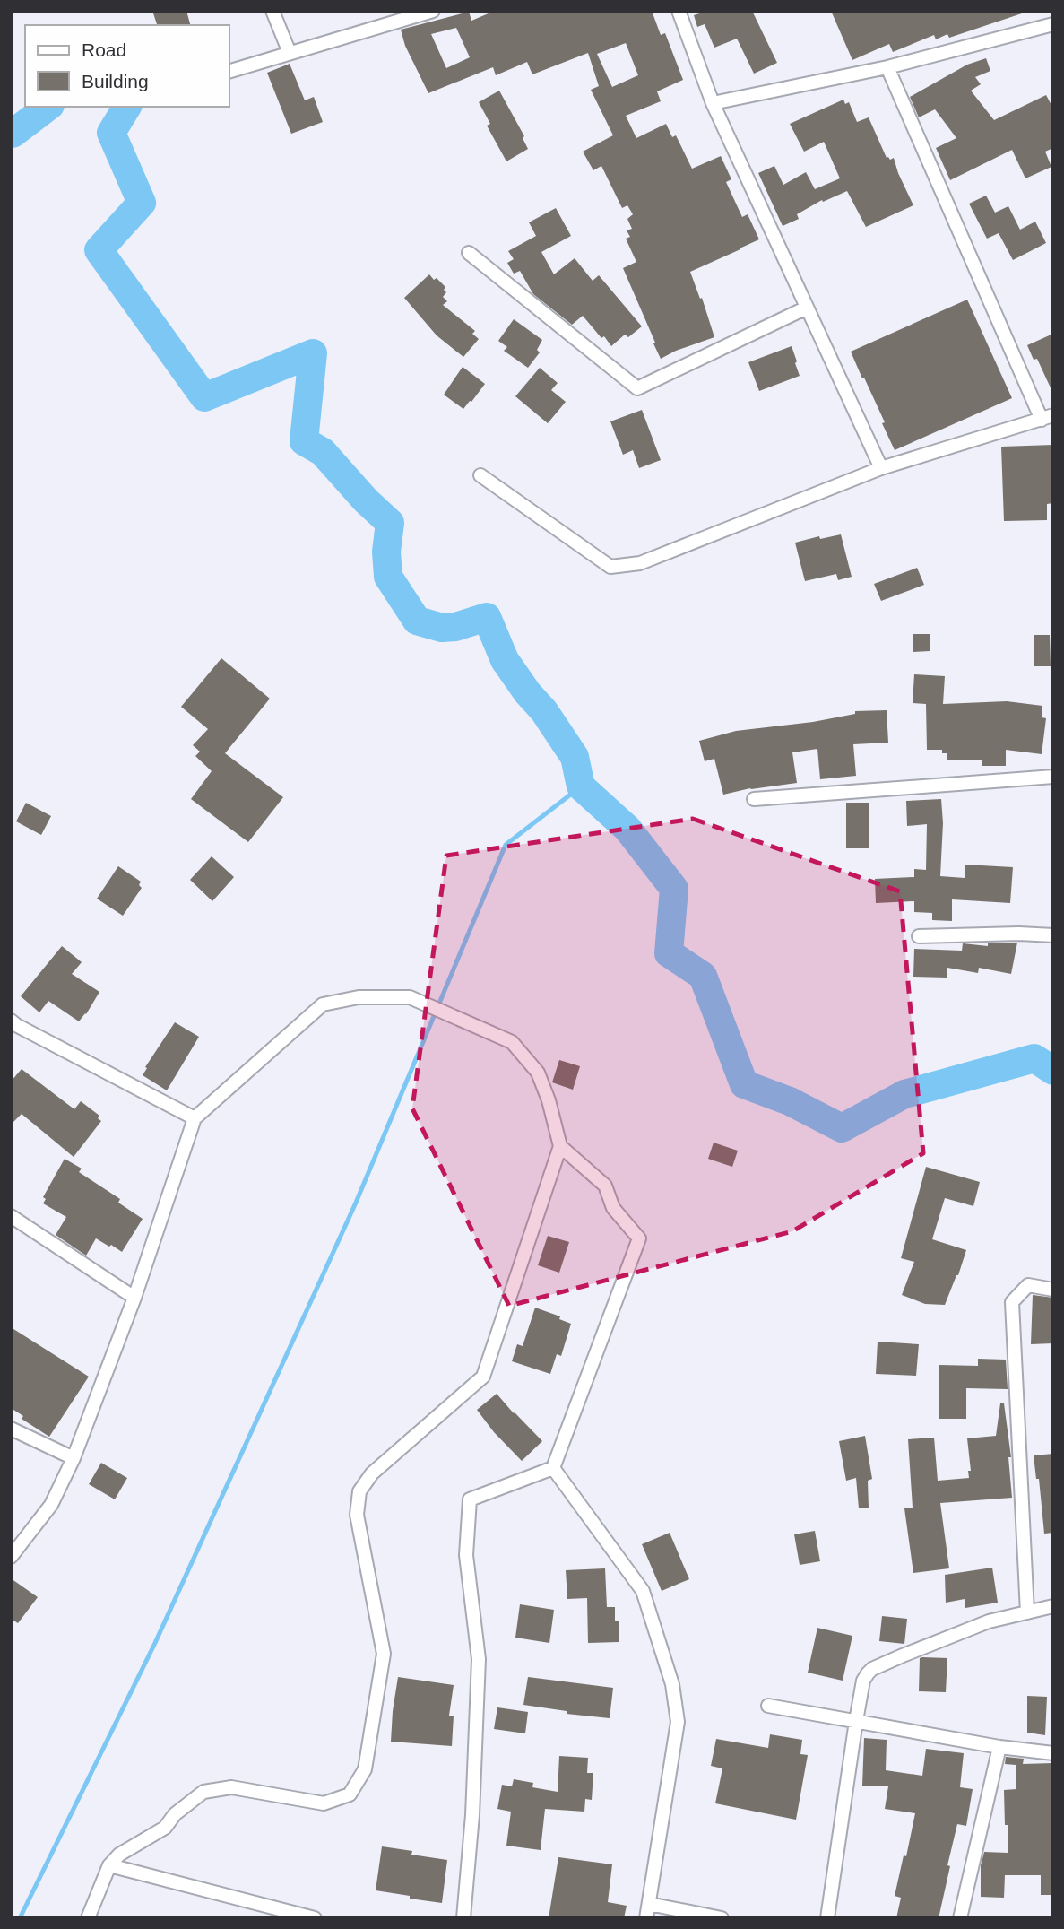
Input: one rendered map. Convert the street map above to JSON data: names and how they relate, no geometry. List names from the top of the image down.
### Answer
{
  "legend": ["Road", "Building"]
}
